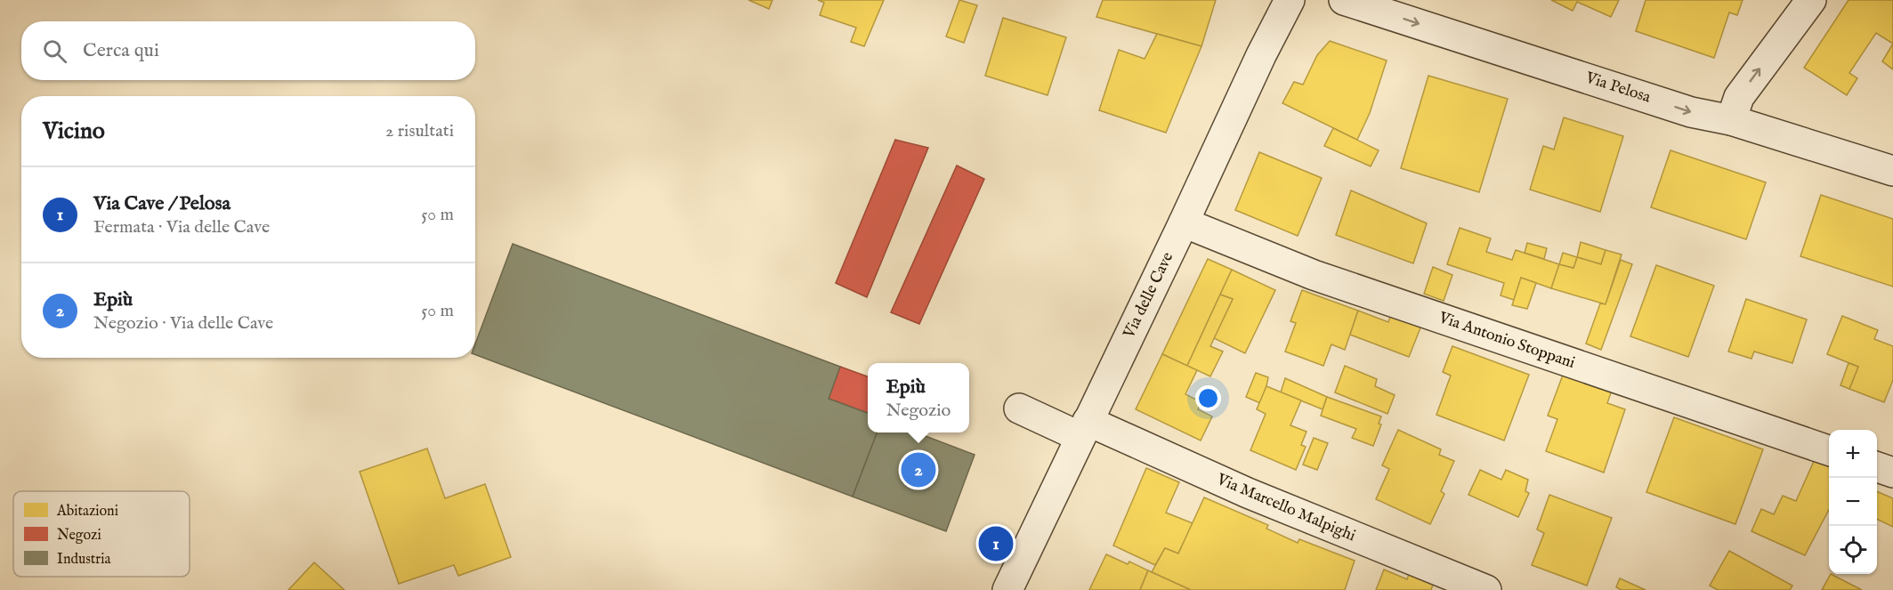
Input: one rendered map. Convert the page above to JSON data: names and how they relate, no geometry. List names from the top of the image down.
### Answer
{
  "streets": {
    "street": [
      "Via Pelosa",
      "Via delle Cave",
      "Via Antonio Stoppani",
      "Via Marcello Malpighi"
    ]
  },
  "crossings": [
    ["Via delle Cave", "Via Antonio Stoppani"],
    ["Via delle Cave", "Via Marcello Malpighi"]
  ],
  "one_way": ["Via Pelosa"],
  "legend": ["Abitazioni", "Negozi", "Industria"],
  "page": {
    "search": "Cerca qui",
    "heading": ["Vicino", "2 risultati"],
    "list": [
      {
        "mark": "1",
        "name": "Via Cave / Pelosa",
        "note": "Fermata · Via delle Cave",
        "value": "50 m"
      },
      {
        "mark": "2",
        "name": "Epiù",
        "note": "Negozio · Via delle Cave",
        "value": "50 m"
      }
    ],
    "popup": ["Epiù", "Negozio"],
    "map_buttons": ["+", "−"],
    "pins": ["2", "1"]
  }
}
